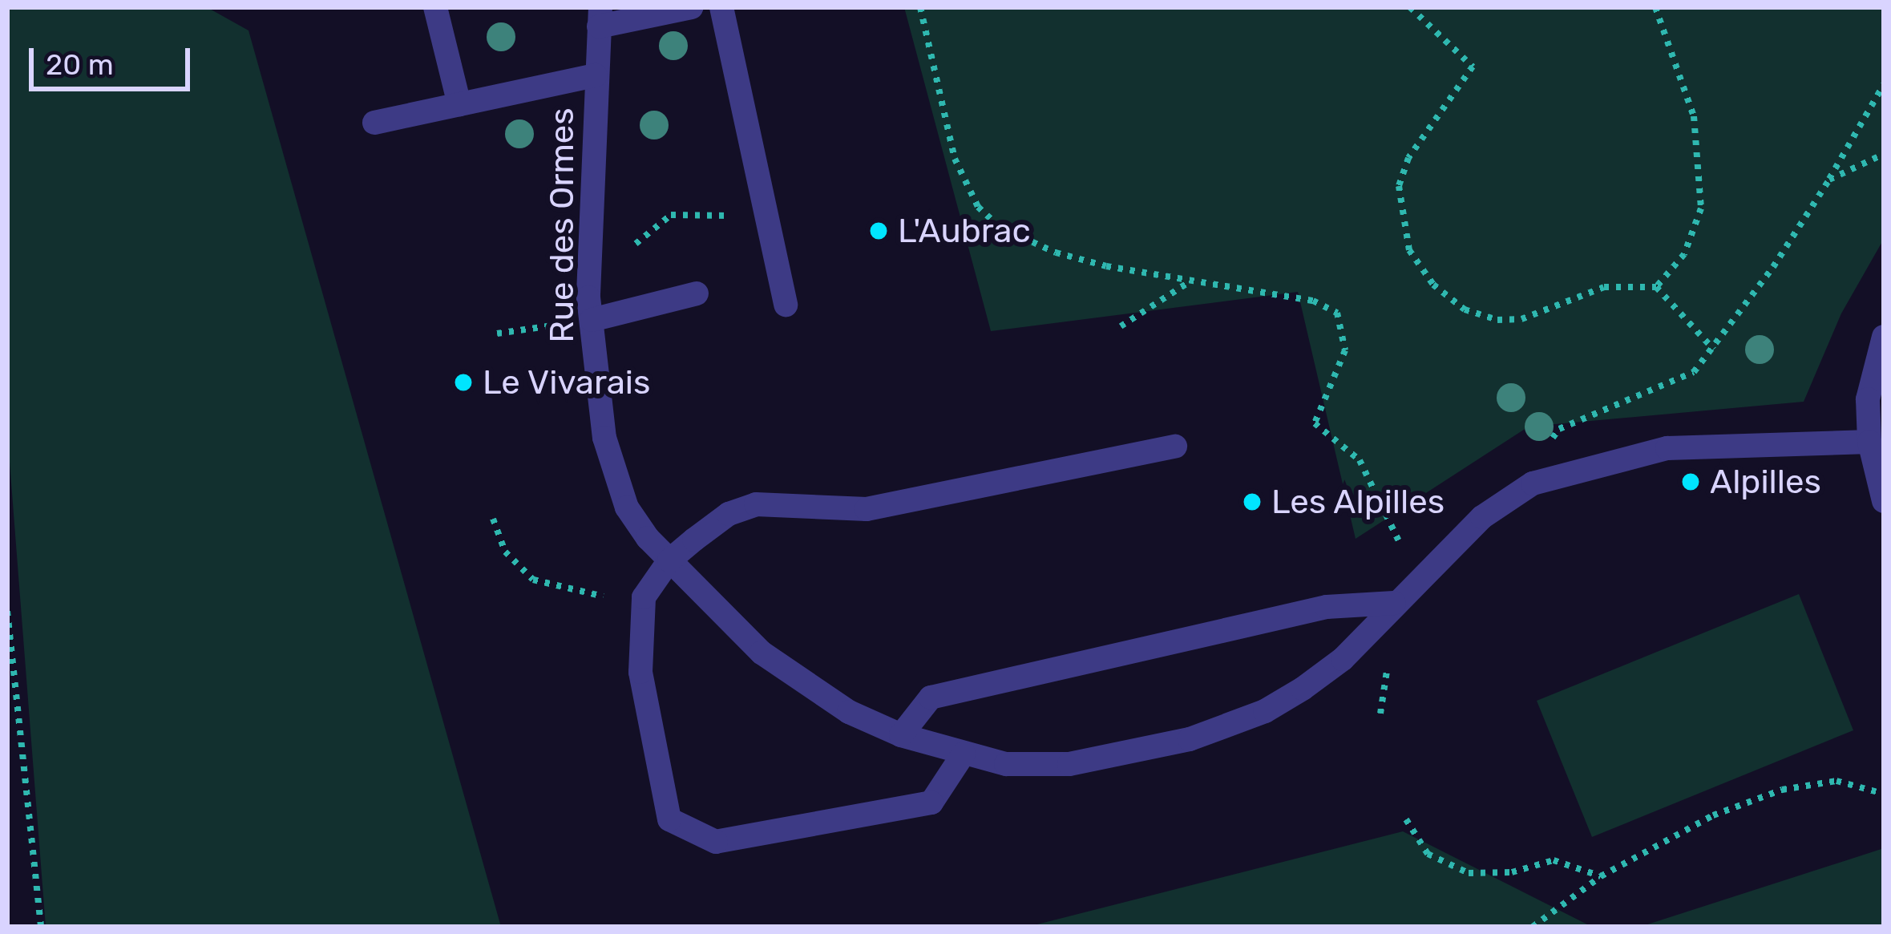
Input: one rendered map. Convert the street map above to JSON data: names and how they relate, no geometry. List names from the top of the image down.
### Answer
{
  "streets": {
    "street": ["Rue des Ormes"]
  },
  "places": [
    "L'Aubrac",
    "Le Vivarais",
    "Alpilles",
    "Les Alpilles"
  ],
  "scale_bar": "20 m"
}
